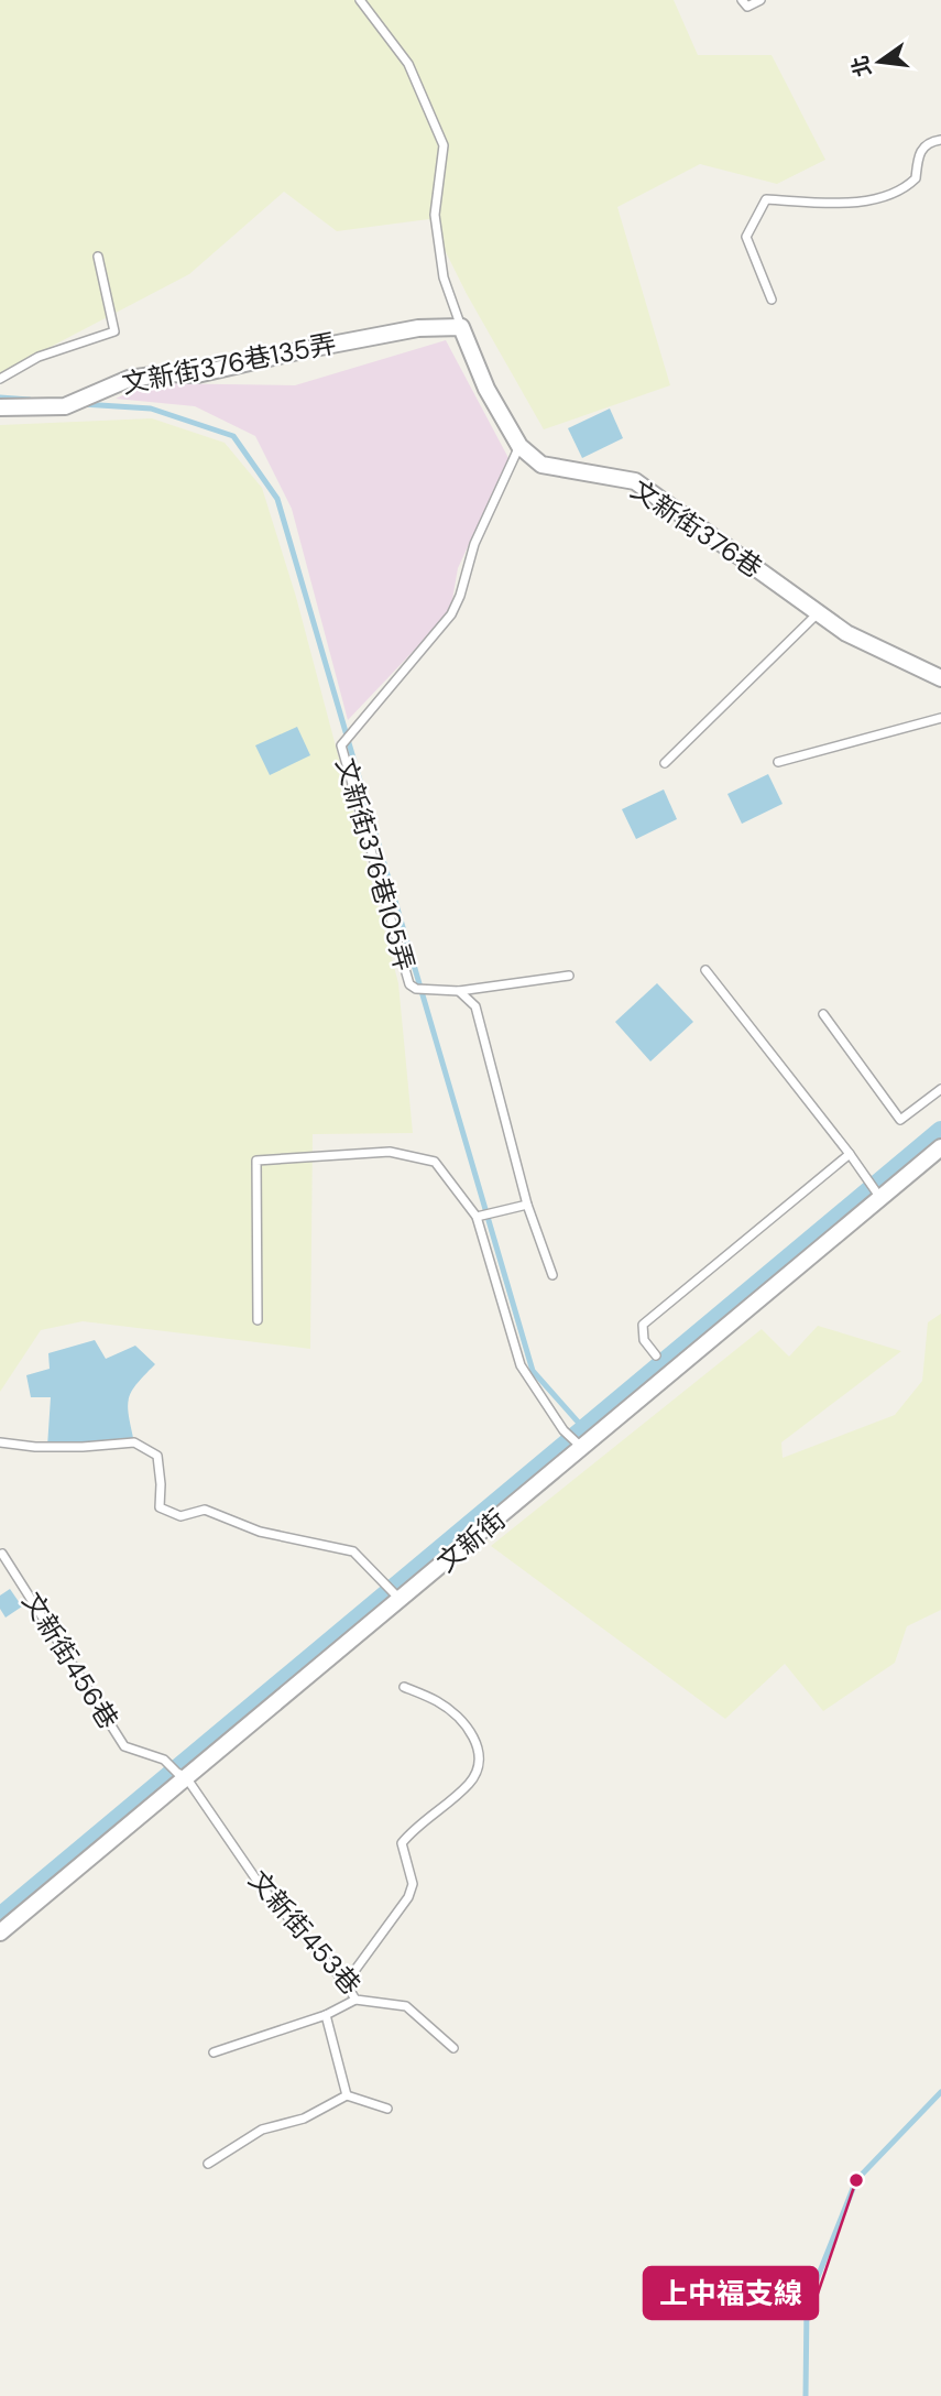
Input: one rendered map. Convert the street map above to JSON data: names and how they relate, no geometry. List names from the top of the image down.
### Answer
{
  "streets": {
    "street": ["文新街376巷135弄", "文新街376巷", "文新街"],
    "lane": ["文新街376巷105弄", "文新街456巷", "文新街453巷"]
  },
  "crossings": [
    ["文新街376巷135弄", "文新街376巷"],
    ["文新街376巷", "文新街376巷105弄"],
    ["文新街", "文新街456巷"],
    ["文新街", "文新街453巷"],
    ["文新街456巷", "文新街453巷"]
  ],
  "places": ["上中福支線"],
  "north": "left"
}
